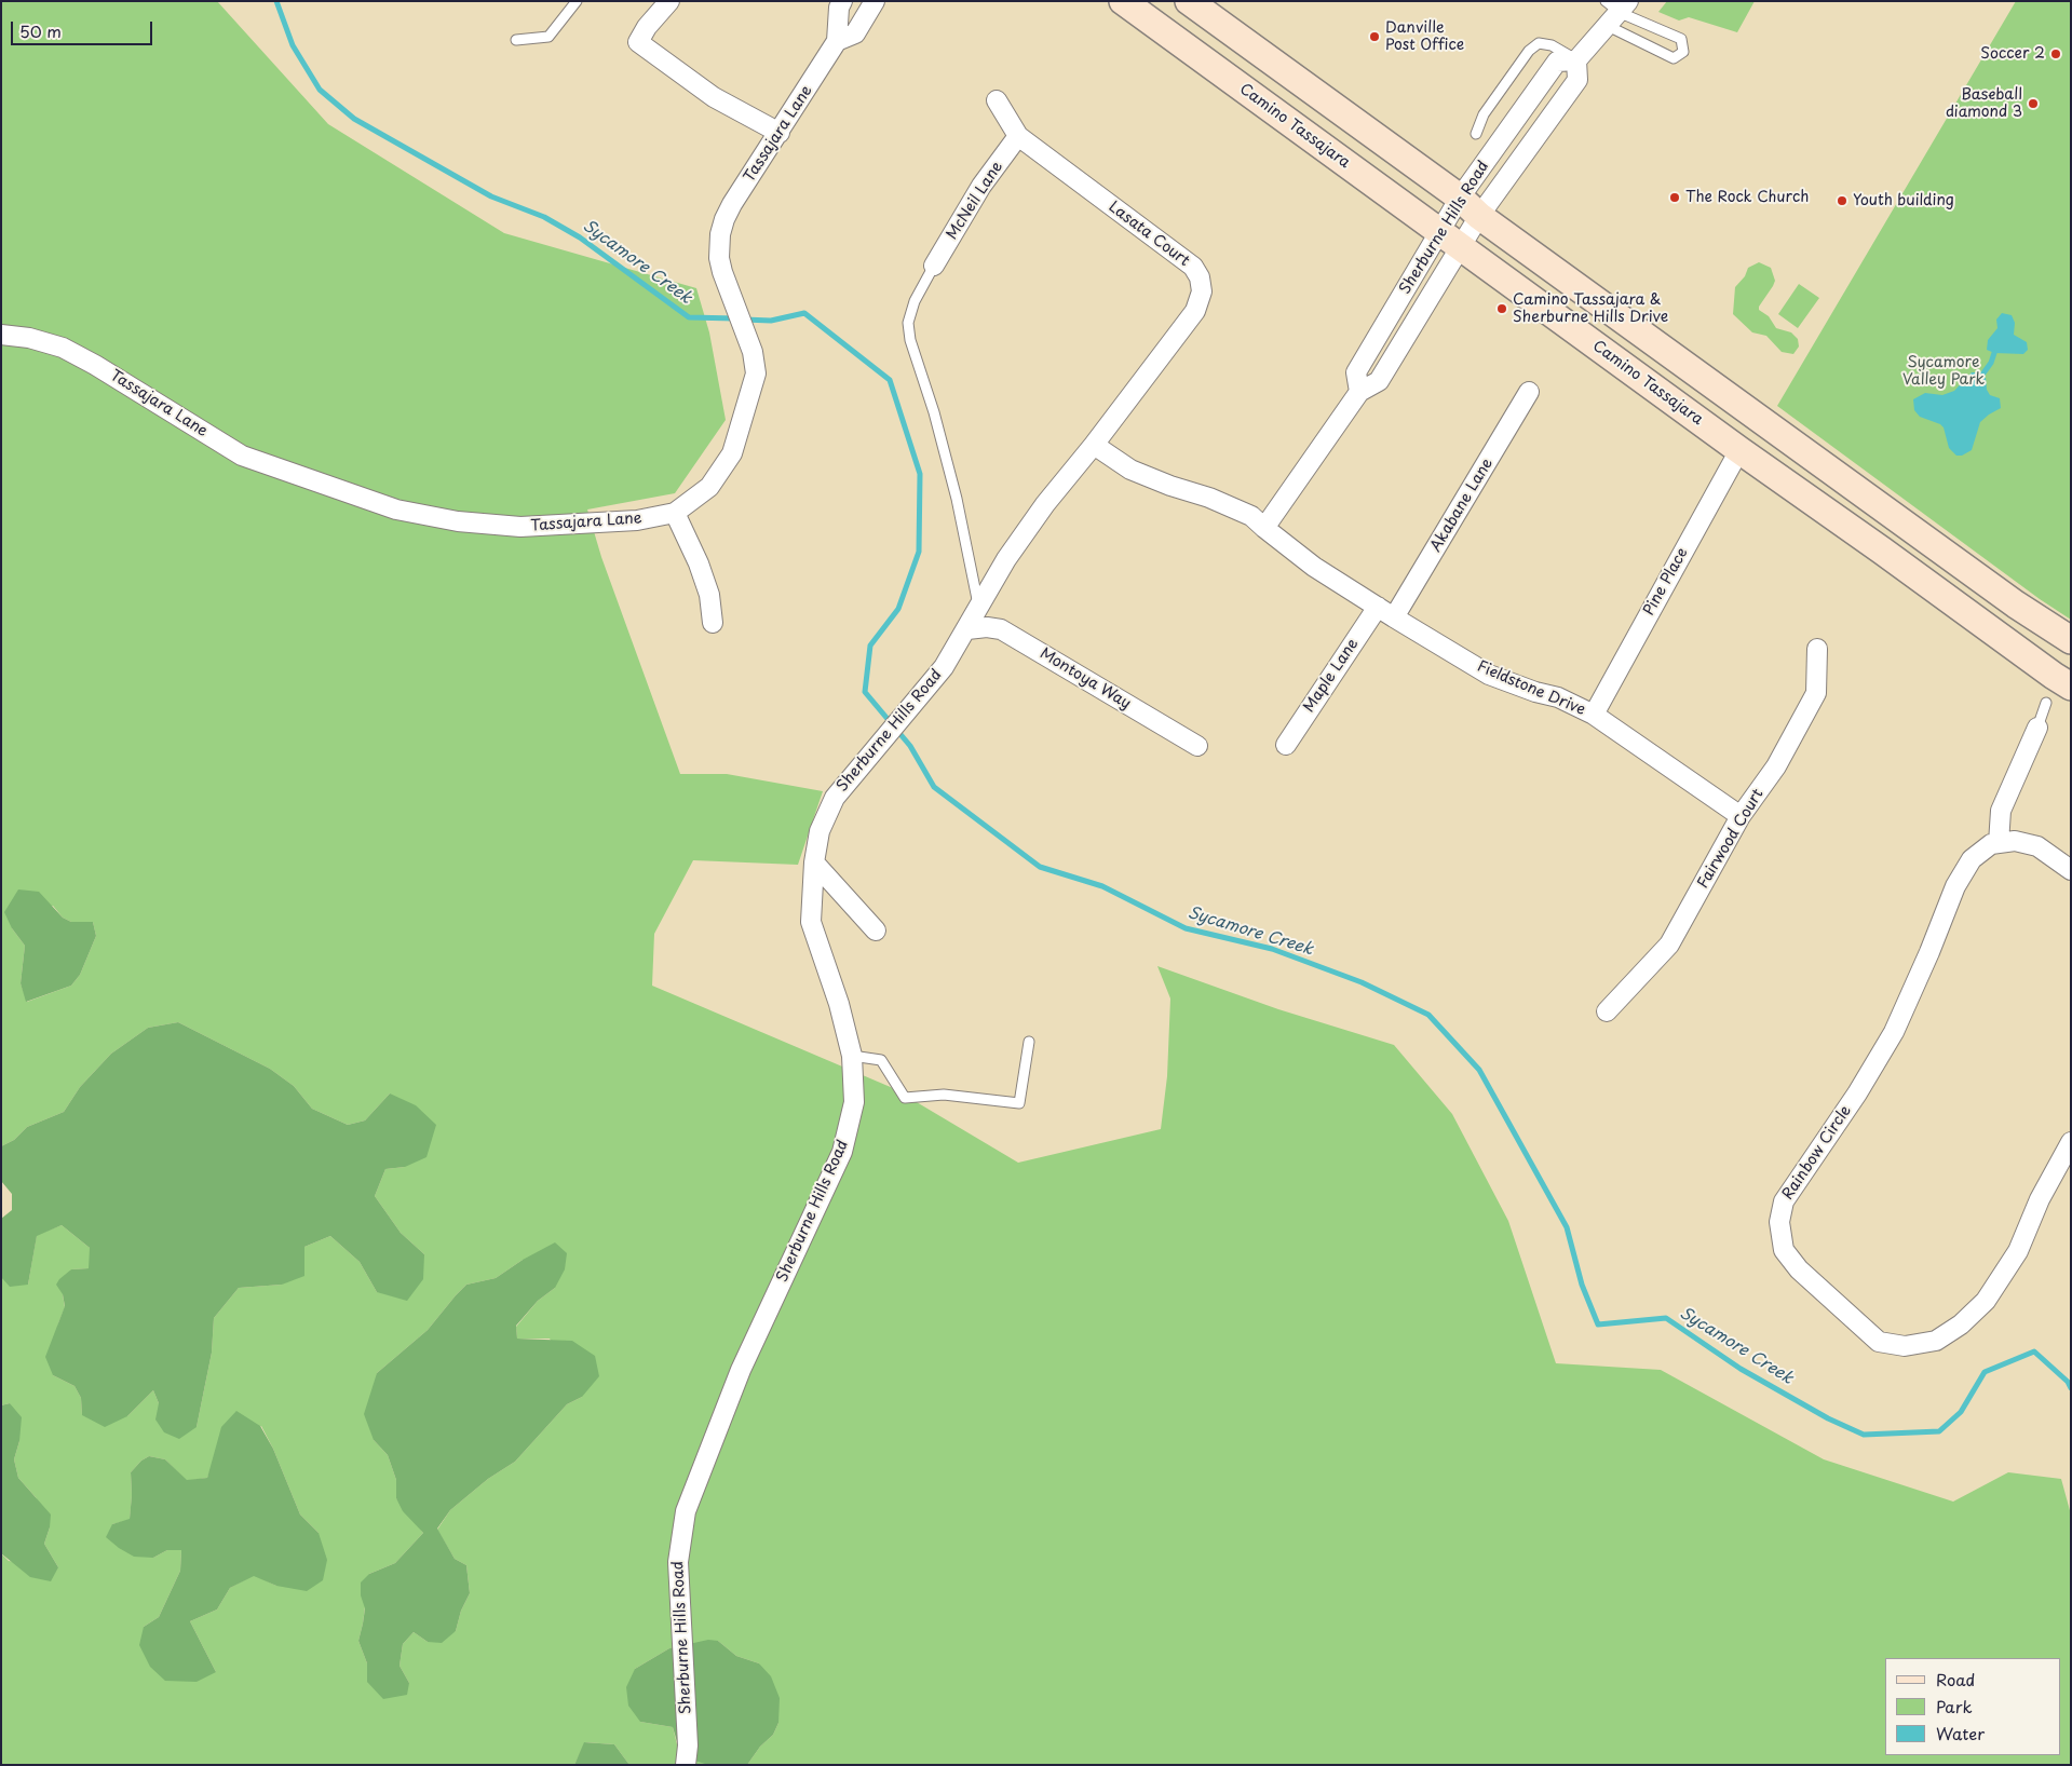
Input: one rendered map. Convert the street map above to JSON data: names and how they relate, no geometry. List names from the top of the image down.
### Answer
{
  "streets": {
    "main road": ["Camino Tassajara"],
    "street": [
      "Tassajara Lane",
      "McNeil Lane",
      "Sherburne Hills Road",
      "Lasata Court",
      "Akabane Lane",
      "Pine Place",
      "Maple Lane",
      "Montoya Way",
      "Fieldstone Drive",
      "Fairwood Court",
      "Rainbow Circle"
    ]
  },
  "crossings": [
    ["Camino Tassajara", "Sherburne Hills Road"],
    ["Camino Tassajara", "Pine Place"],
    ["McNeil Lane", "Lasata Court"],
    ["Sherburne Hills Road", "Lasata Court"],
    ["Sherburne Hills Road", "Montoya Way"],
    ["Sherburne Hills Road", "Fieldstone Drive"],
    ["Akabane Lane", "Fieldstone Drive"],
    ["Pine Place", "Fieldstone Drive"],
    ["Maple Lane", "Fieldstone Drive"],
    ["Fieldstone Drive", "Fairwood Court"]
  ],
  "water": ["Sycamore Creek"],
  "parks": ["Sycamore Valley Park"],
  "places": [
    "Danville Post Office",
    "Soccer 2",
    "Baseball diamond 3",
    "The Rock Church",
    "Youth building",
    "Camino Tassajara & Sherburne Hills Drive"
  ],
  "legend": ["Road", "Park", "Water"],
  "scale_bar": "50 m"
}
